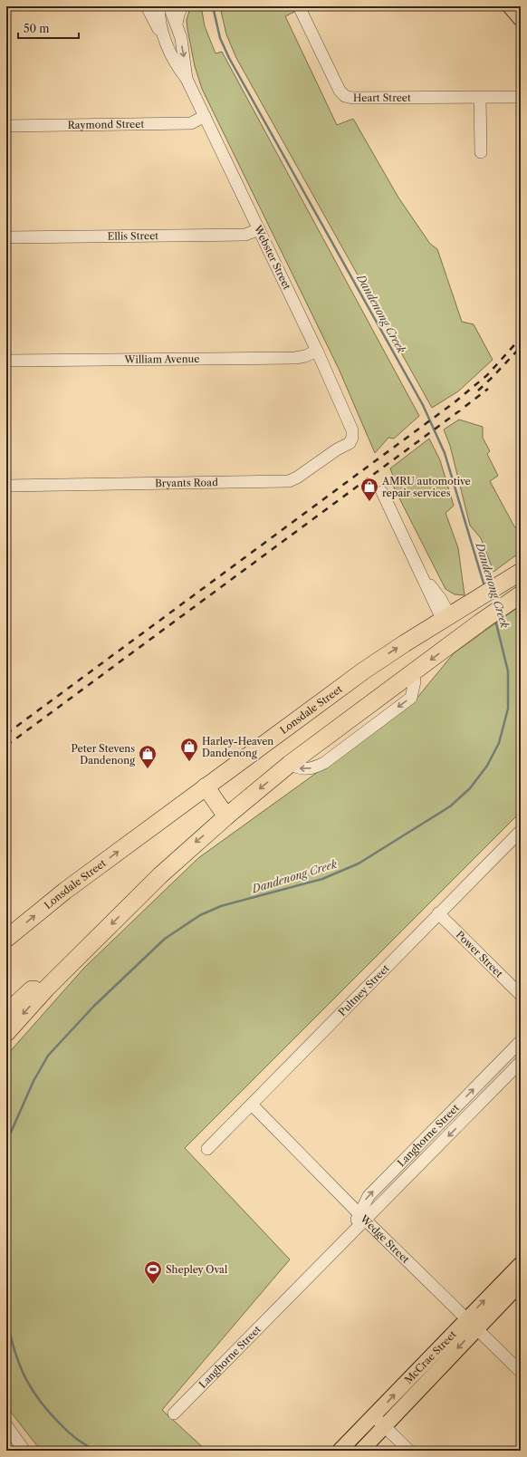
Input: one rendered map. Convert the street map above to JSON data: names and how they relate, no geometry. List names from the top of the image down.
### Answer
{
  "streets": {
    "highway": ["Lonsdale Street"],
    "main road": ["McCrae Street"],
    "street": [
      "Heart Street",
      "Raymond Street",
      "Ellis Street",
      "Webster Street",
      "William Avenue",
      "Bryants Road",
      "Power Street",
      "Pultney Street",
      "Langhorne Street",
      "Wedge Street"
    ]
  },
  "crossings": [
    ["Raymond Street", "Webster Street"],
    ["Ellis Street", "Webster Street"],
    ["Webster Street", "William Avenue"],
    ["Webster Street", "Bryants Road"],
    ["Power Street", "Pultney Street"],
    ["Pultney Street", "Wedge Street"],
    ["Langhorne Street", "Wedge Street"],
    ["Wedge Street", "McCrae Street"]
  ],
  "water": ["Dandenong Creek"],
  "places": {
    "shop": ["AMRU automotive repair services", "Harley-Heaven Dandenong", "Peter Stevens Dandenong"],
    "sports": ["Shepley Oval"]
  },
  "scale_bar": "50 m"
}
